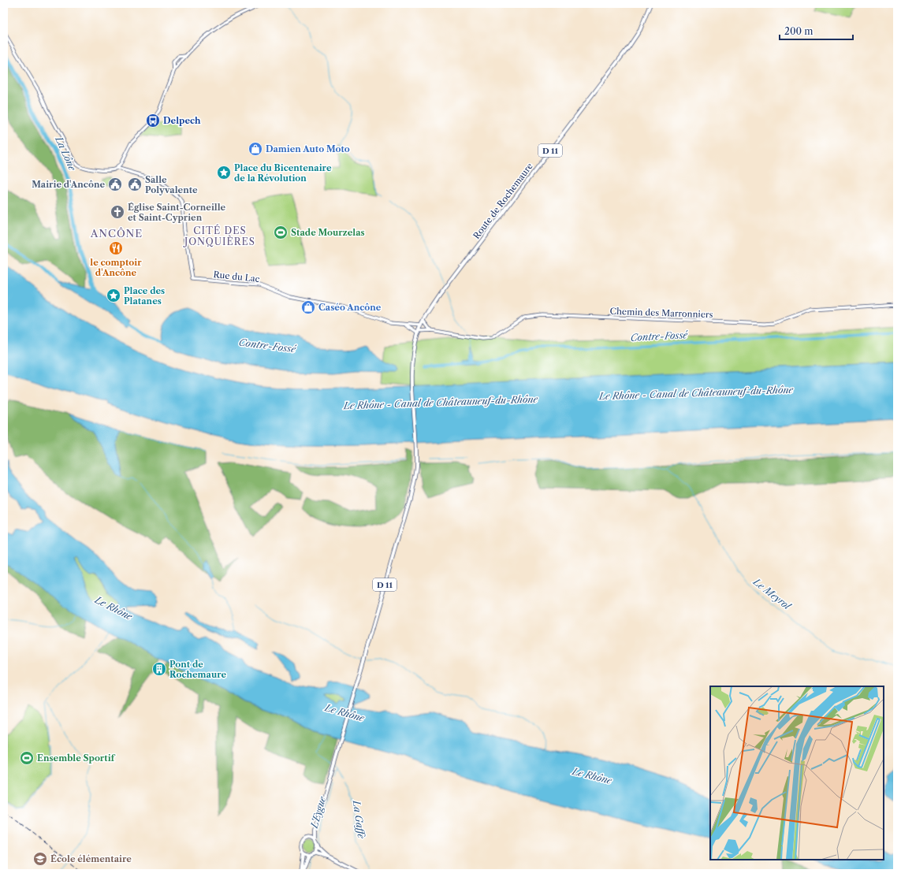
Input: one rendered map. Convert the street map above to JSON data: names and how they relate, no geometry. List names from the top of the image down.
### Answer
{
  "streets": {
    "main road": ["D 11", "Route de Rochemaure"],
    "street": ["Rue du Lac", "Chemin des Marronniers"]
  },
  "crossings": [
    ["Route de Rochemaure", "Rue du Lac"],
    ["Route de Rochemaure", "Chemin des Marronniers"]
  ],
  "districts": ["CITÉ DES JONQUIÈRES", "ANCÔNE"],
  "water": [
    "La Lône",
    "Contre-Fossé",
    "Le Rhône - Canal de Châteauneuf-du-Rhône",
    "Le Meyrol",
    "Le Rhône",
    "L'Eygue",
    "La Gaffe"
  ],
  "places": {
    "bus stop": ["Delpech"],
    "shop": ["Damien Auto Moto", "Caséo Ancône"],
    "place": ["Place du Bicentenaire de la Révolution", "Place des Platanes"],
    "public building": ["Mairie d'Ancône", "Salle Polyvalente"],
    "church": ["Église Saint-Corneille et Saint-Cyprien"],
    "sports": ["Stade Mourzelas", "Ensemble Sportif"],
    "restaurant": ["le comptoir d'Ancône"],
    "building": ["Pont de Rochemaure"],
    "school or university": ["École élémentaire"]
  },
  "scale_bar": "200 m"
}
